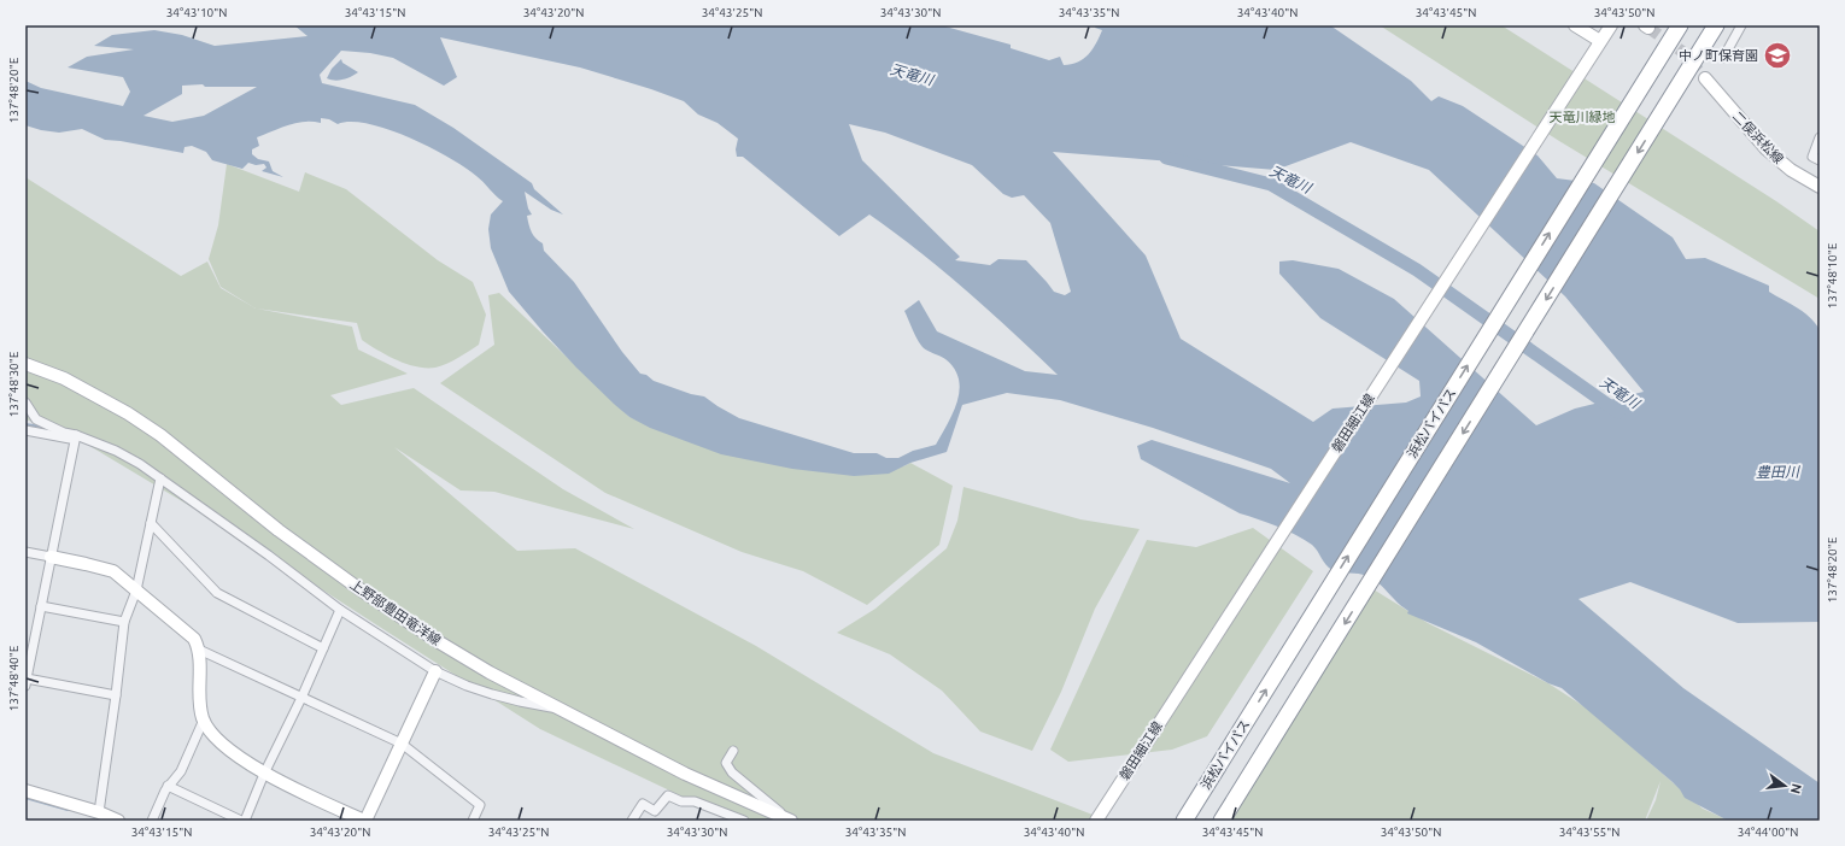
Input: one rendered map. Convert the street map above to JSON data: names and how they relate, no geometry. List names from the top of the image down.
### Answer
{
  "streets": {
    "highway": ["浜松バイパス"],
    "main road": ["二俣浜松線", "磐田細江線", "上野部豊田竜洋線"]
  },
  "water": ["天竜川", "豊田川"],
  "parks": ["天竜川緑地"],
  "places": {
    "school or university": ["中ノ町保育園"]
  },
  "north": "right",
  "coordinates": [
    "34°43'10\"N",
    "34°43'15\"N",
    "34°43'20\"N",
    "34°43'25\"N",
    "34°43'30\"N",
    "34°43'35\"N",
    "34°43'40\"N",
    "34°43'45\"N",
    "34°43'50\"N",
    "137°48'20\"E",
    "137°48'10\"E",
    "137°48'30\"E",
    "137°48'40\"E",
    "34°43'55\"N",
    "34°44'00\"N"
  ]
}
